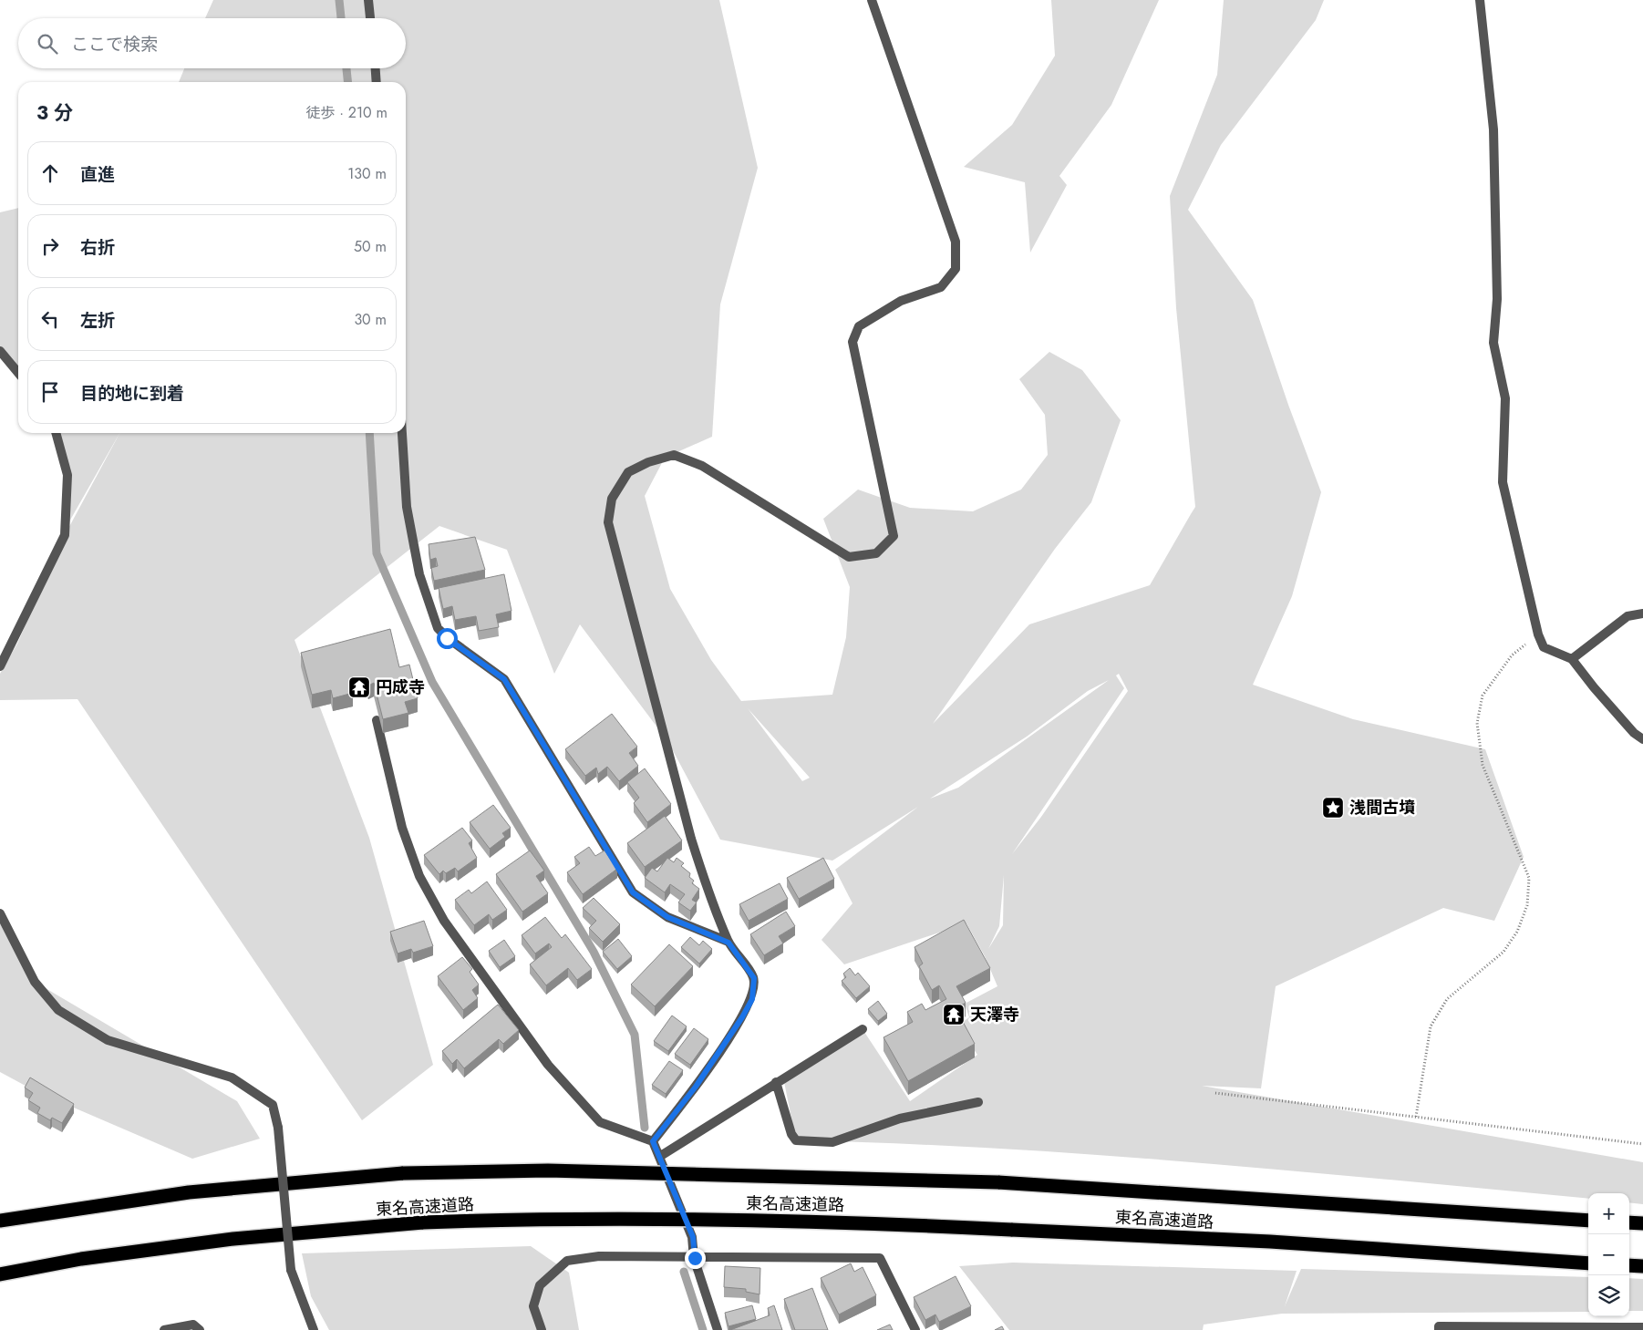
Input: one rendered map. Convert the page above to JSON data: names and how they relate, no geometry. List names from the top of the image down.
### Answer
{
  "streets": {
    "highway": ["東名高速道路"]
  },
  "places": {
    "temple": ["円成寺", "天澤寺"],
    "place": ["浅間古墳"]
  },
  "page": {
    "search": "ここで検索",
    "heading": ["3 分", "徒歩 · 210 m"],
    "list": [
      ["直進", "130 m"],
      ["右折", "50 m"],
      ["左折", "30 m"],
      "目的地に到着"
    ],
    "map_buttons": ["+", "−"]
  }
}
